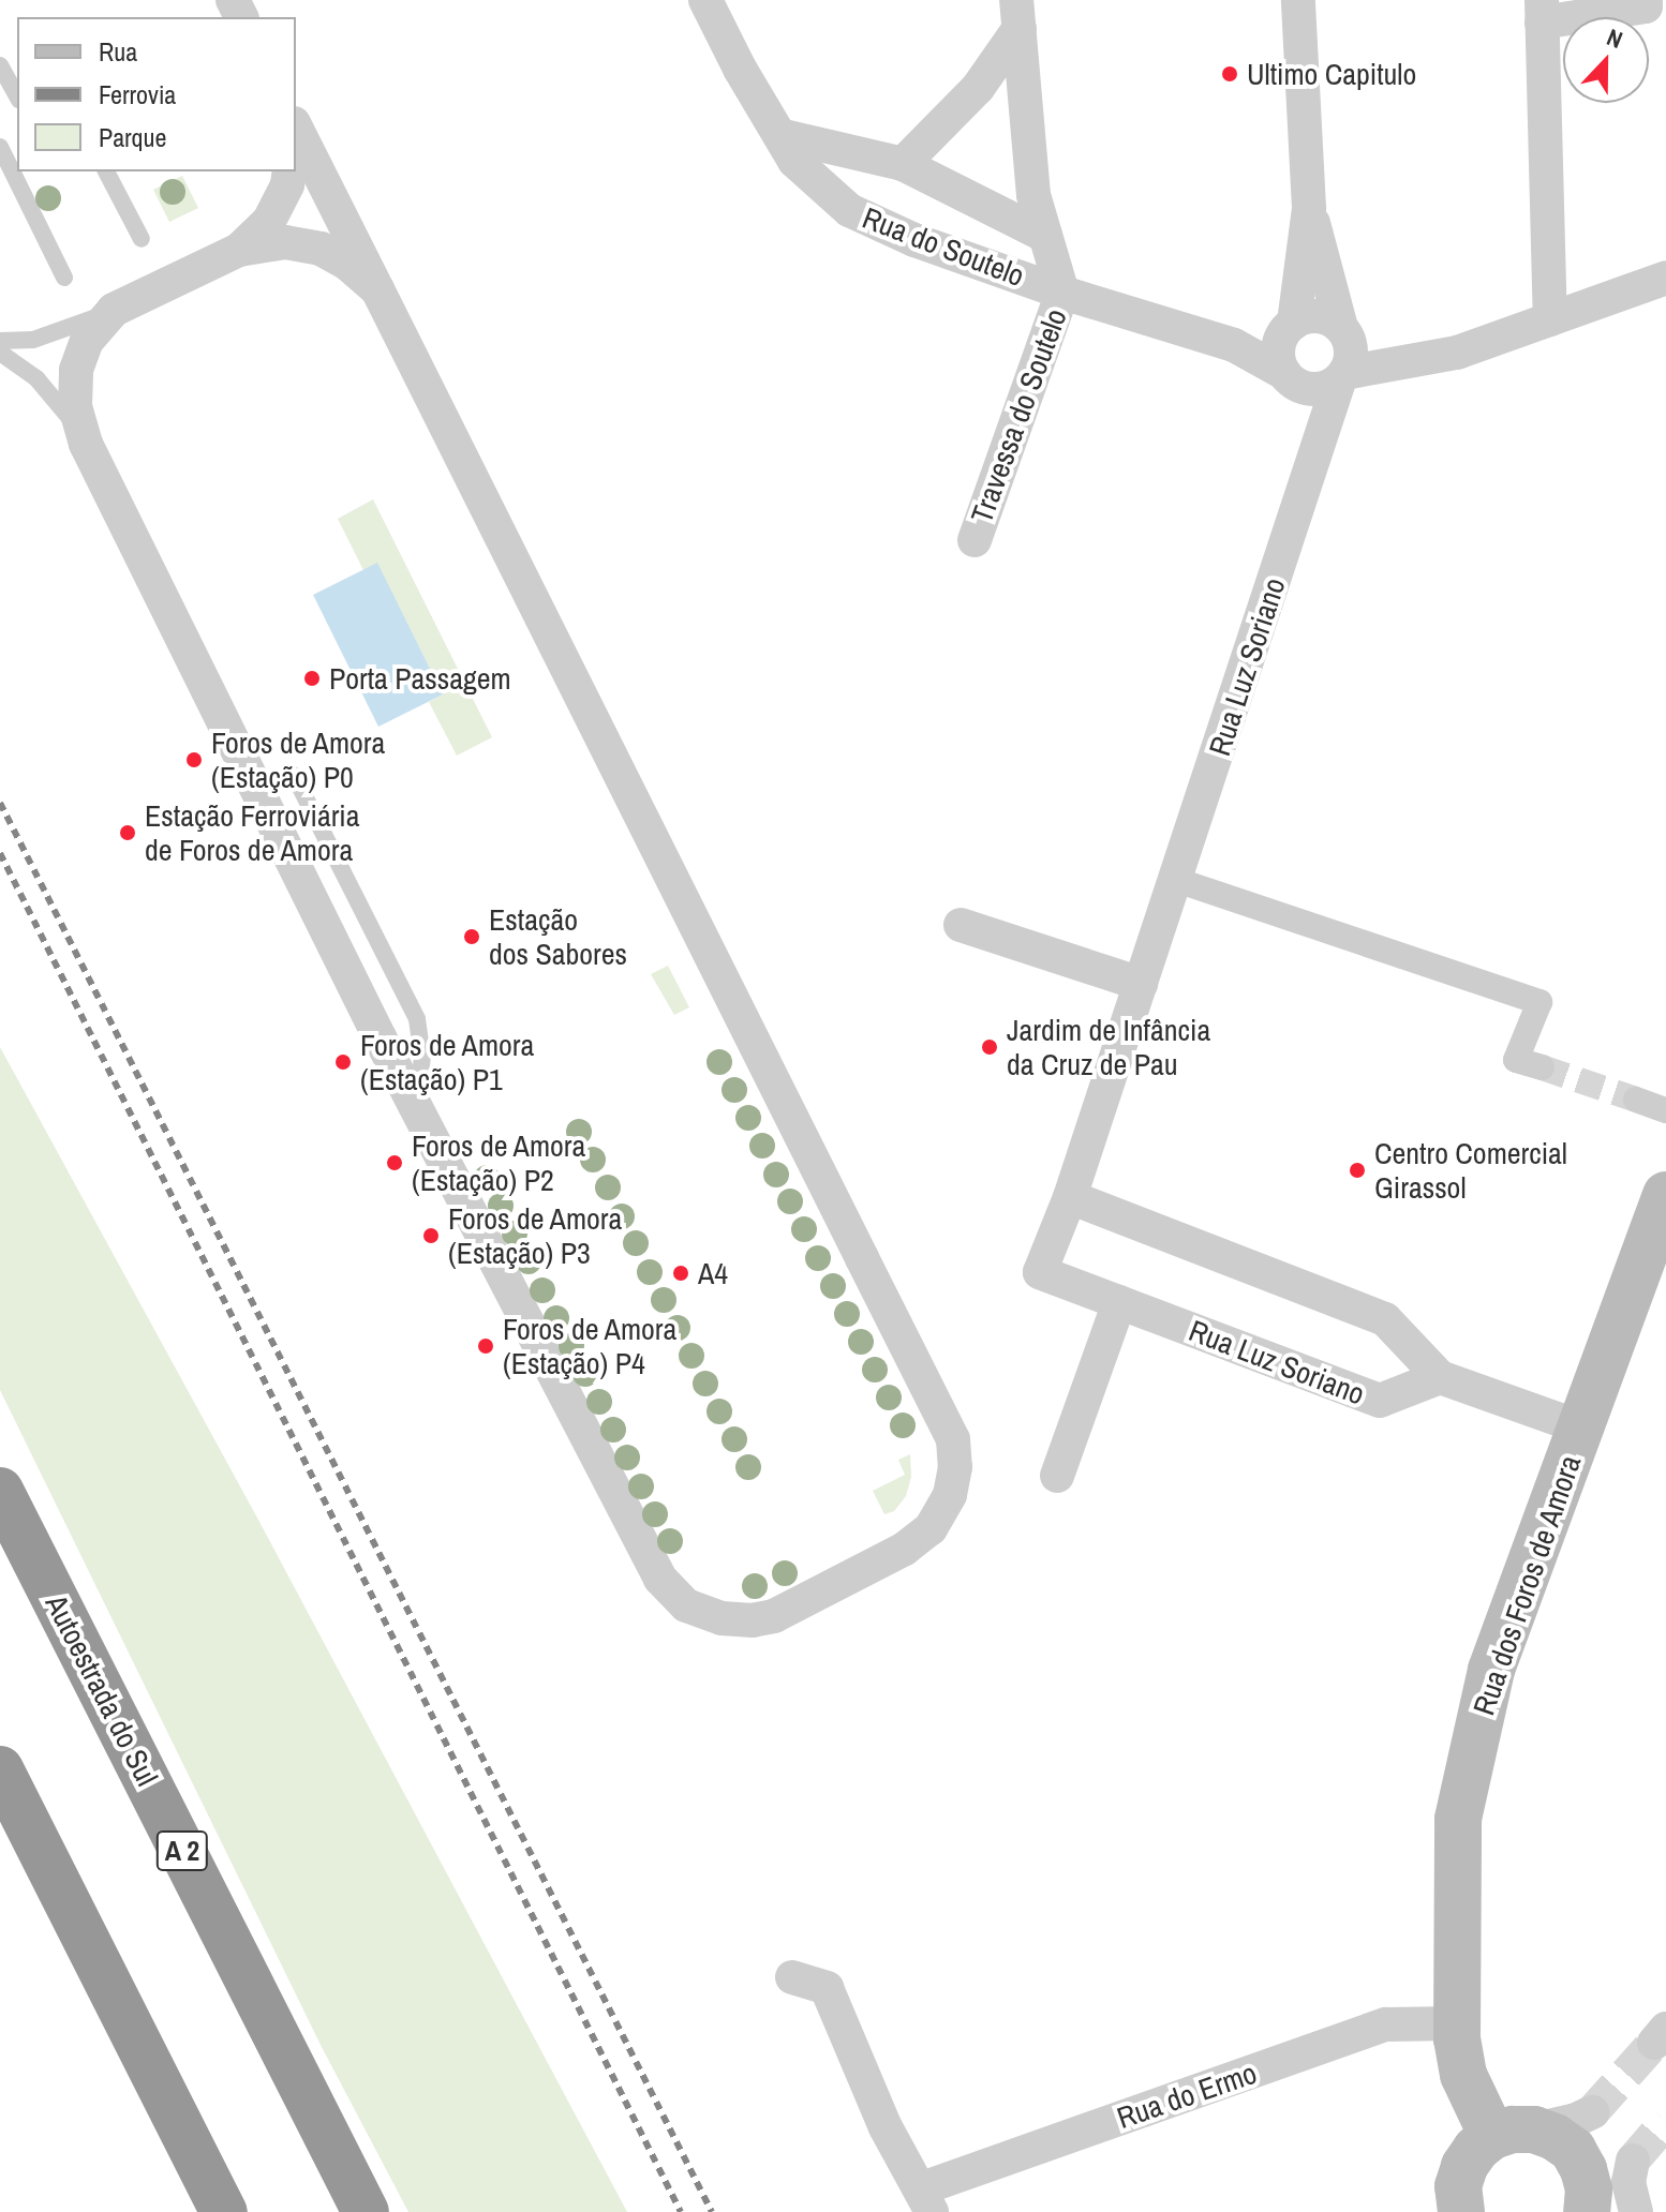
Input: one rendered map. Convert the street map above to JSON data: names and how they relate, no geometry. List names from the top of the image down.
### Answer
{
  "streets": {
    "highway": ["Autoestrada do Sul", "A 2"],
    "main road": ["Rua dos Foros de Amora"],
    "street": [
      "Rua do Soutelo",
      "Travessa do Soutelo",
      "Rua Luz Soriano",
      "Rua do Ermo"
    ]
  },
  "crossings": [
    ["Rua do Soutelo", "Travessa do Soutelo"],
    ["Rua do Soutelo", "Rua Luz Soriano"],
    ["Rua dos Foros de Amora", "Rua do Ermo"]
  ],
  "places": [
    "Ultimo Capitulo",
    "Porta Passagem",
    "Foros de Amora (Estação) P0",
    "Estação Ferroviária de Foros de Amora",
    "Estação dos Sabores",
    "Jardim de Infância da Cruz de Pau",
    "Foros de Amora (Estação) P1",
    "Foros de Amora (Estação) P2",
    "Centro Comercial Girassol",
    "Foros de Amora (Estação) P3",
    "A4",
    "Foros de Amora (Estação) P4"
  ],
  "legend": ["Rua", "Ferrovia", "Parque"],
  "north": "top"
}
